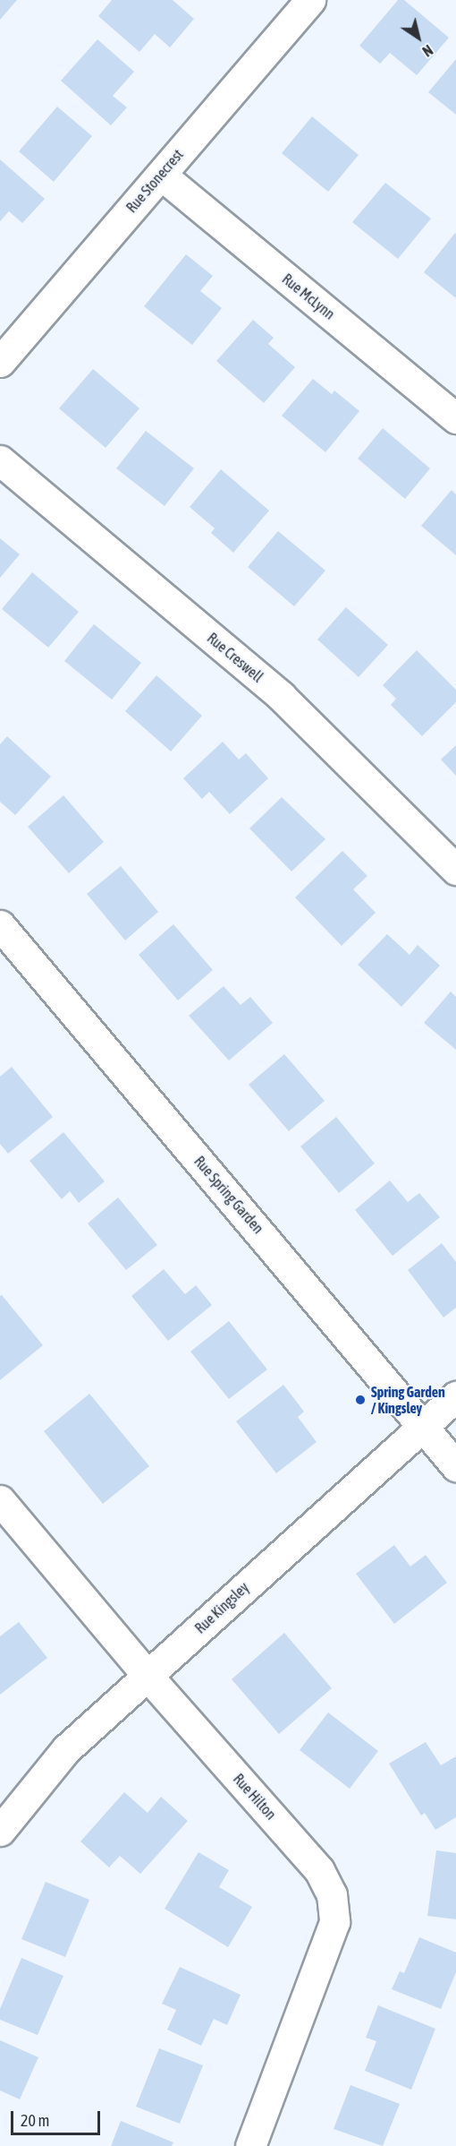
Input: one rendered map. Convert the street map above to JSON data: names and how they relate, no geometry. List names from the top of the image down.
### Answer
{
  "streets": {
    "street": [
      "Rue Stonecrest",
      "Rue McLynn",
      "Rue Creswell",
      "Rue Spring Garden",
      "Rue Kingsley",
      "Rue Hilton"
    ]
  },
  "crossings": [
    ["Rue Stonecrest", "Rue McLynn"],
    ["Rue Spring Garden", "Rue Kingsley"],
    ["Rue Kingsley", "Rue Hilton"]
  ],
  "places": ["Spring Garden / Kingsley"],
  "scale_bar": "20 m",
  "north": "bottom right"
}
